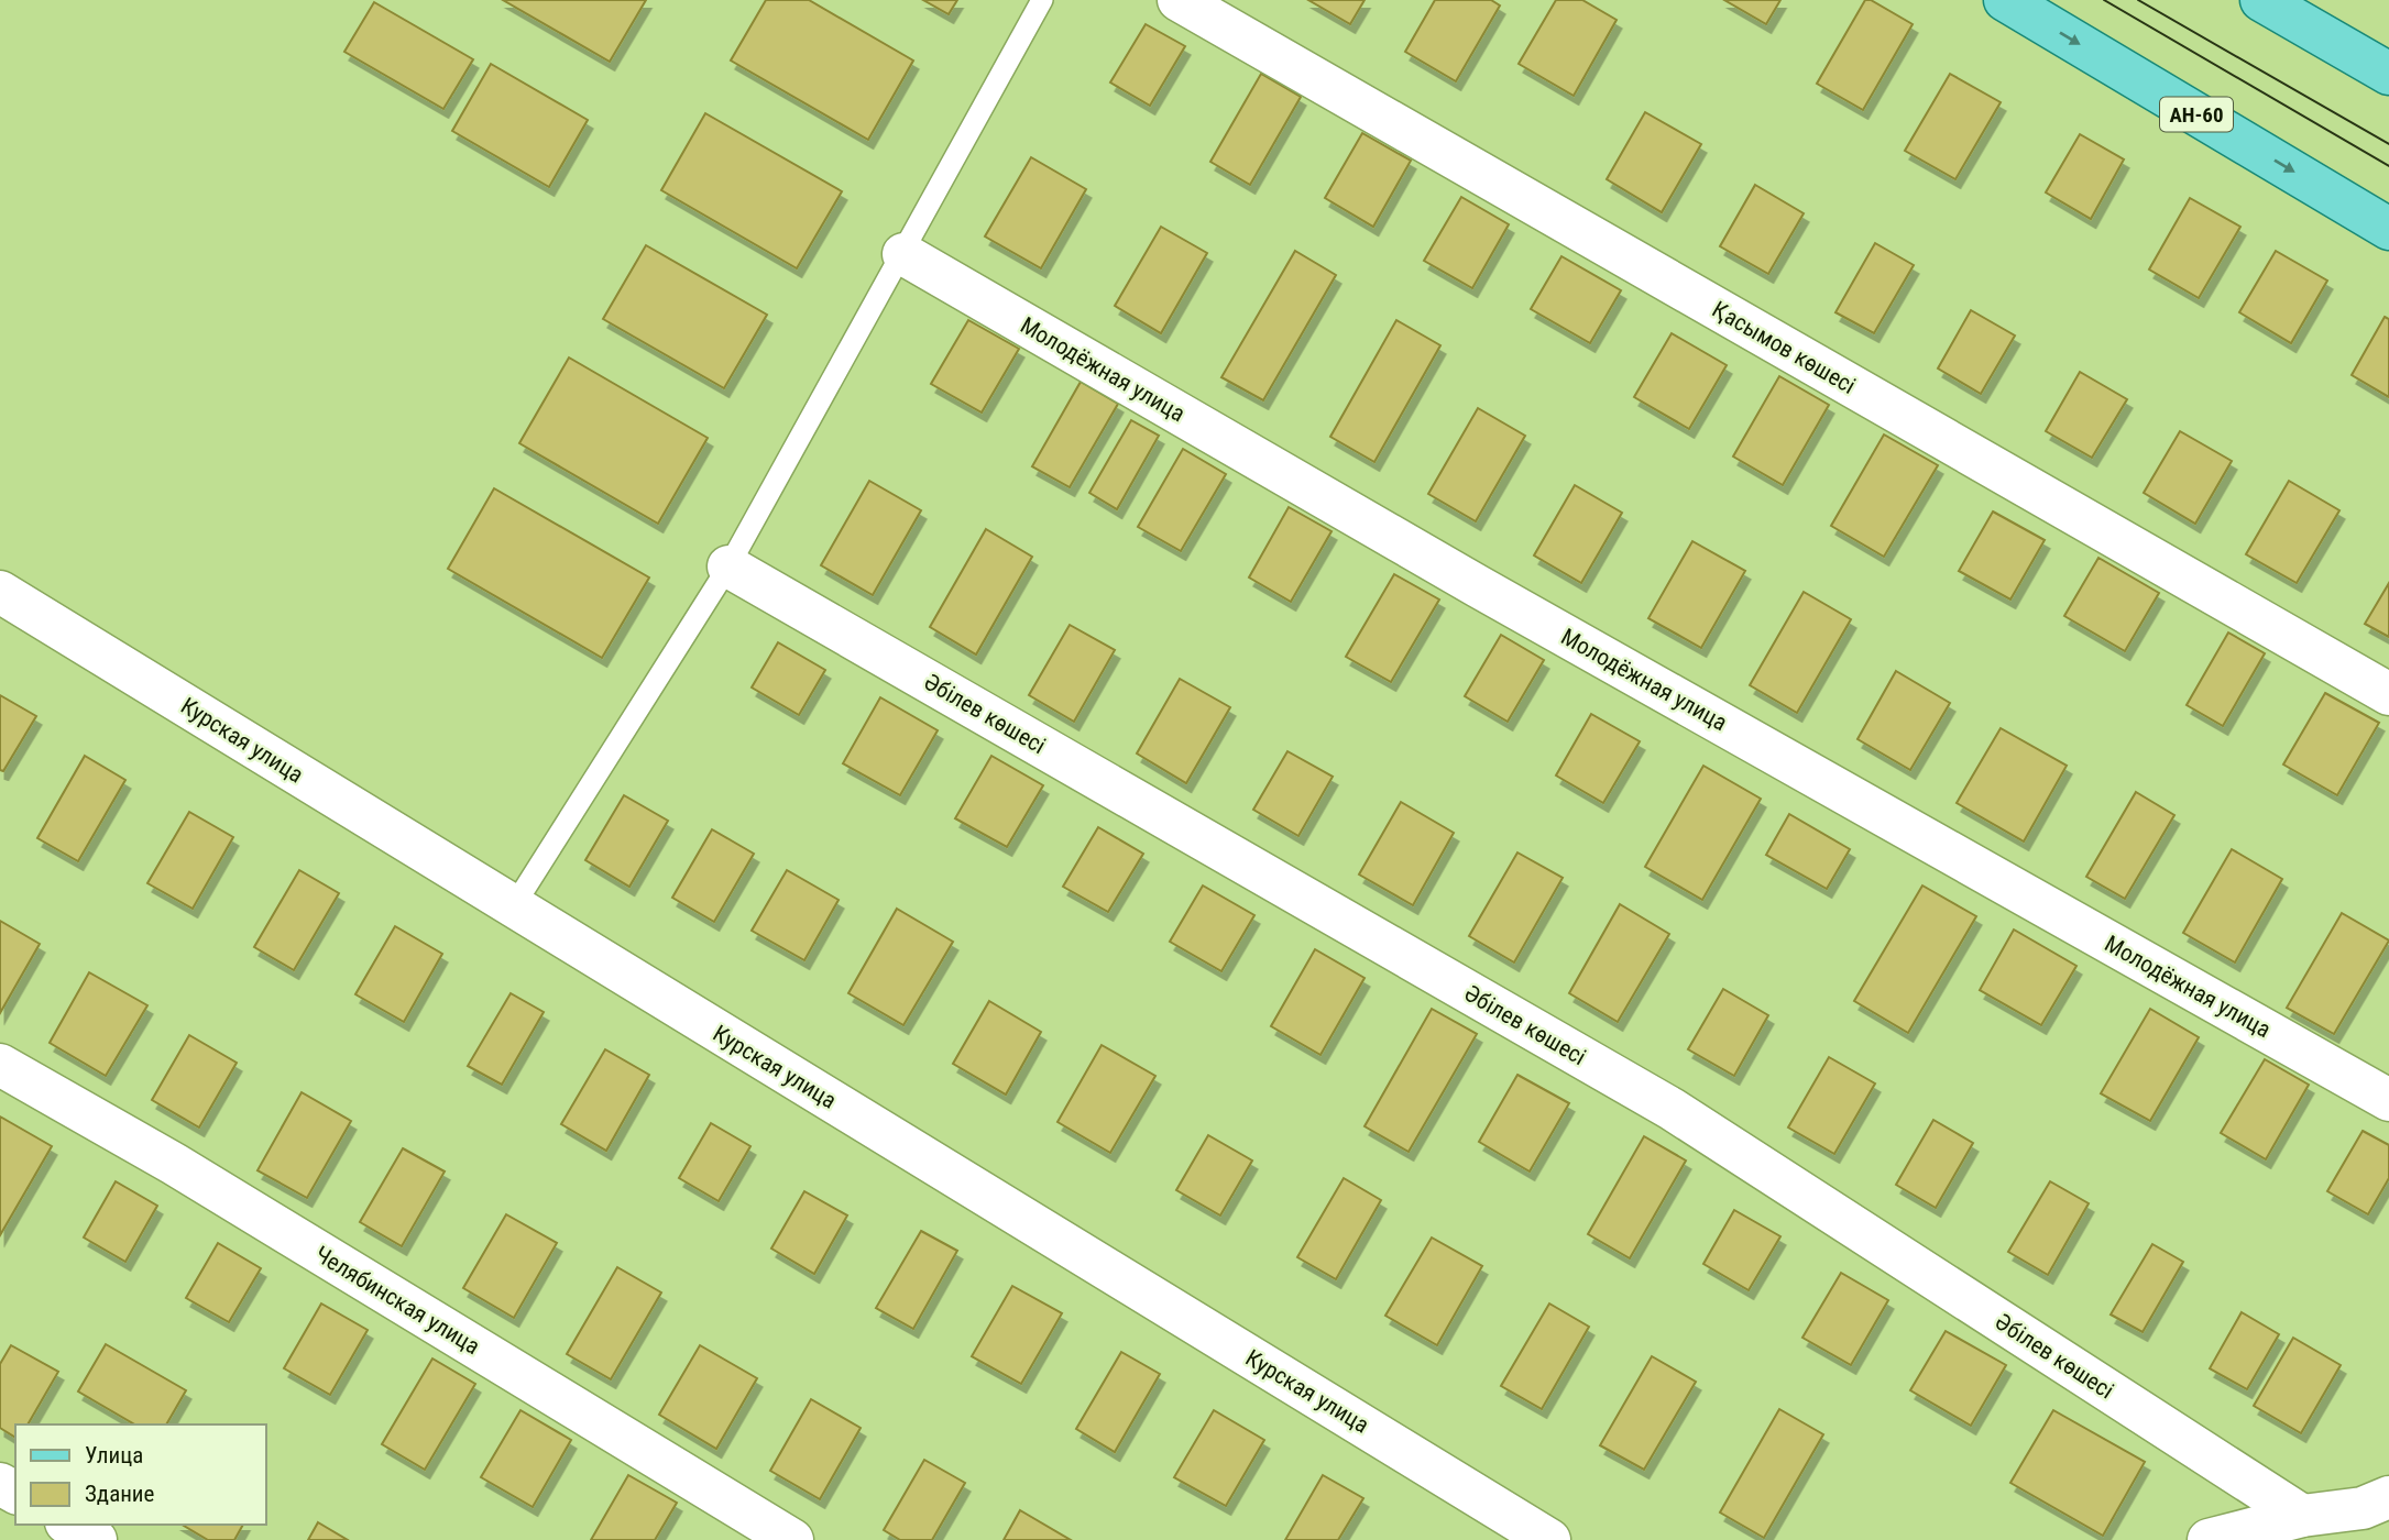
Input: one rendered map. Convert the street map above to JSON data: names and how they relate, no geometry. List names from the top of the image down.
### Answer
{
  "streets": {
    "main road": ["АН-60"],
    "street": [
      "Қасымов көшесі",
      "Молодёжная улица",
      "Әбілев көшесі",
      "Курская улица",
      "Челябинская улица"
    ]
  },
  "legend": ["Улица", "Здание"]
}
